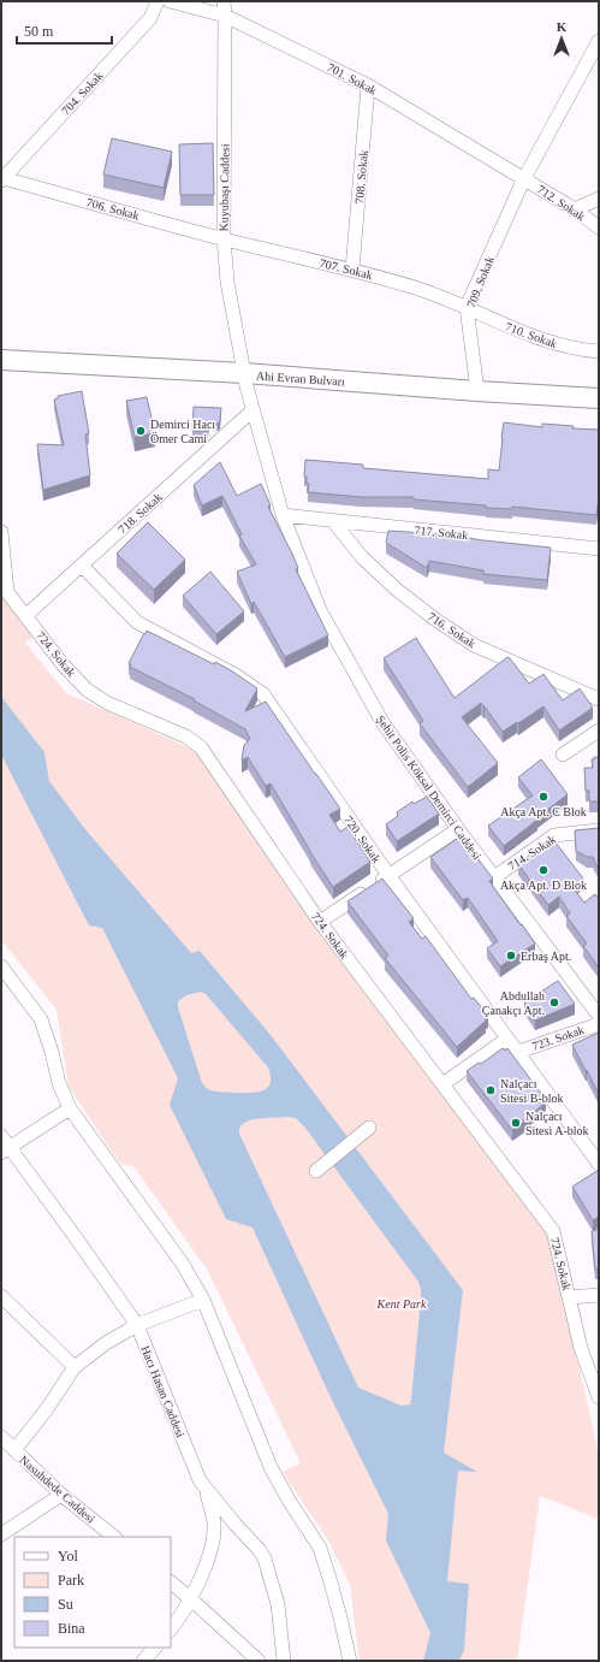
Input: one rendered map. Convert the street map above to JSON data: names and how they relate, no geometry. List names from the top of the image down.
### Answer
{
  "streets": {
    "main road": ["Ahi Evran Bulvarı"],
    "street": [
      "701. Sokak",
      "704. Sokak",
      "708. Sokak",
      "Kuyubaşı Caddesi",
      "712. Sokak",
      "706. Sokak",
      "707. Sokak",
      "709. Sokak",
      "710. Sokak",
      "718. Sokak",
      "717. Sokak",
      "716. Sokak",
      "724. Sokak",
      "Şehit Polis Köksal Demirci Caddesi",
      "720. Sokak",
      "714. Sokak",
      "723. Sokak",
      "Hacı Hasan Caddesi",
      "Nasuhdede Caddesi"
    ]
  },
  "crossings": [
    ["701. Sokak", "708. Sokak"],
    ["701. Sokak", "Kuyubaşı Caddesi"],
    ["701. Sokak", "712. Sokak"],
    ["701. Sokak", "709. Sokak"],
    ["704. Sokak", "706. Sokak"],
    ["708. Sokak", "707. Sokak"],
    ["Kuyubaşı Caddesi", "706. Sokak"],
    ["Kuyubaşı Caddesi", "707. Sokak"],
    ["Kuyubaşı Caddesi", "Ahi Evran Bulvarı"],
    ["Kuyubaşı Caddesi", "Şehit Polis Köksal Demirci Caddesi"],
    ["712. Sokak", "709. Sokak"],
    ["706. Sokak", "707. Sokak"],
    ["707. Sokak", "709. Sokak"],
    ["707. Sokak", "710. Sokak"],
    ["709. Sokak", "710. Sokak"],
    ["709. Sokak", "Ahi Evran Bulvarı"],
    ["Ahi Evran Bulvarı", "Şehit Polis Köksal Demirci Caddesi"],
    ["718. Sokak", "724. Sokak"],
    ["718. Sokak", "Şehit Polis Köksal Demirci Caddesi"],
    ["718. Sokak", "720. Sokak"],
    ["717. Sokak", "716. Sokak"],
    ["717. Sokak", "Şehit Polis Köksal Demirci Caddesi"],
    ["Şehit Polis Köksal Demirci Caddesi", "714. Sokak"],
    ["720. Sokak", "723. Sokak"]
  ],
  "parks": ["Kent Park"],
  "places": [
    "Demirci Hacı Ömer Cami",
    "Akça Apt. C Blok",
    "Akça Apt. D Blok",
    "Erbaş Apt.",
    "Abdullah Çanakçı Apt.",
    "Nalçacı Sitesi B-blok",
    "Nalçacı Sitesi A-blok"
  ],
  "legend": [
    "Yol",
    "Park",
    "Su",
    "Bina"
  ],
  "scale_bar": "50 m",
  "north": "top"
}
